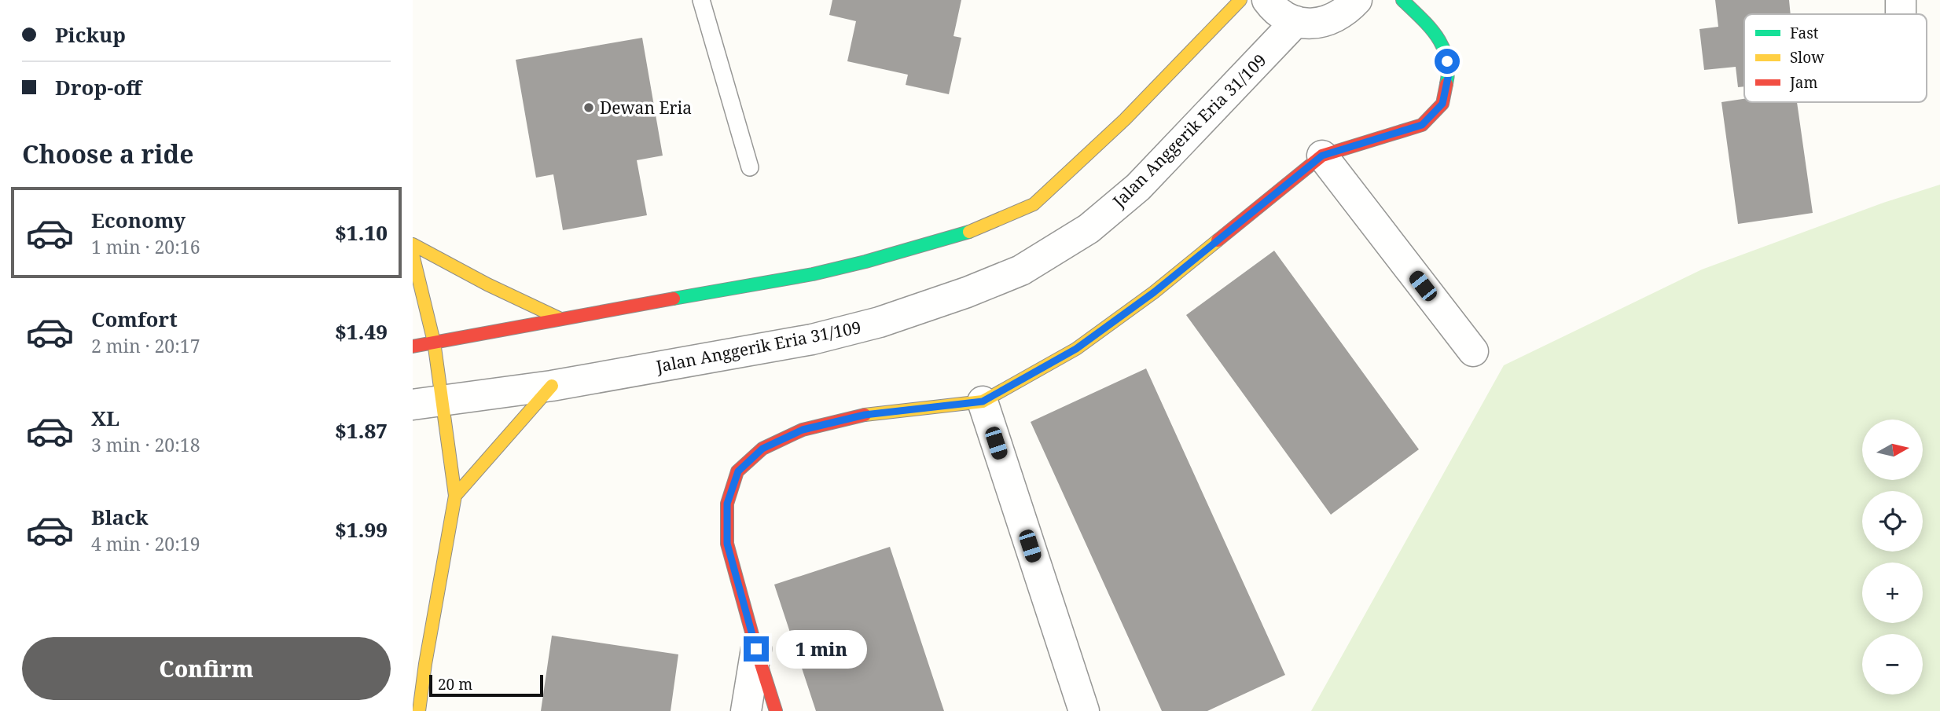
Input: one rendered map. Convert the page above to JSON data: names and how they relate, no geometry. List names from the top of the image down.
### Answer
{
  "streets": {
    "street": ["Jalan Anggerik Eria 31/109"]
  },
  "places": ["Dewan Eria"],
  "legend": ["Fast", "Slow", "Jam"],
  "scale_bar": "20 m",
  "north": "right",
  "page": {
    "banner": ["Pickup", "Drop-off"],
    "heading": "Choose a ride",
    "list": [
      {
        "name": "Economy",
        "note": "1 min · 20:16",
        "value": "$1.10"
      },
      {
        "name": "Comfort",
        "note": "2 min · 20:17",
        "value": "$1.49"
      },
      {
        "name": "XL",
        "note": "3 min · 20:18",
        "value": "$1.87"
      },
      {
        "name": "Black",
        "note": "4 min · 20:19",
        "value": "$1.99"
      }
    ],
    "map_buttons": ["+", "−"],
    "buttons": "Confirm",
    "bubble": "1 min",
    "scale": "20 m"
  }
}
